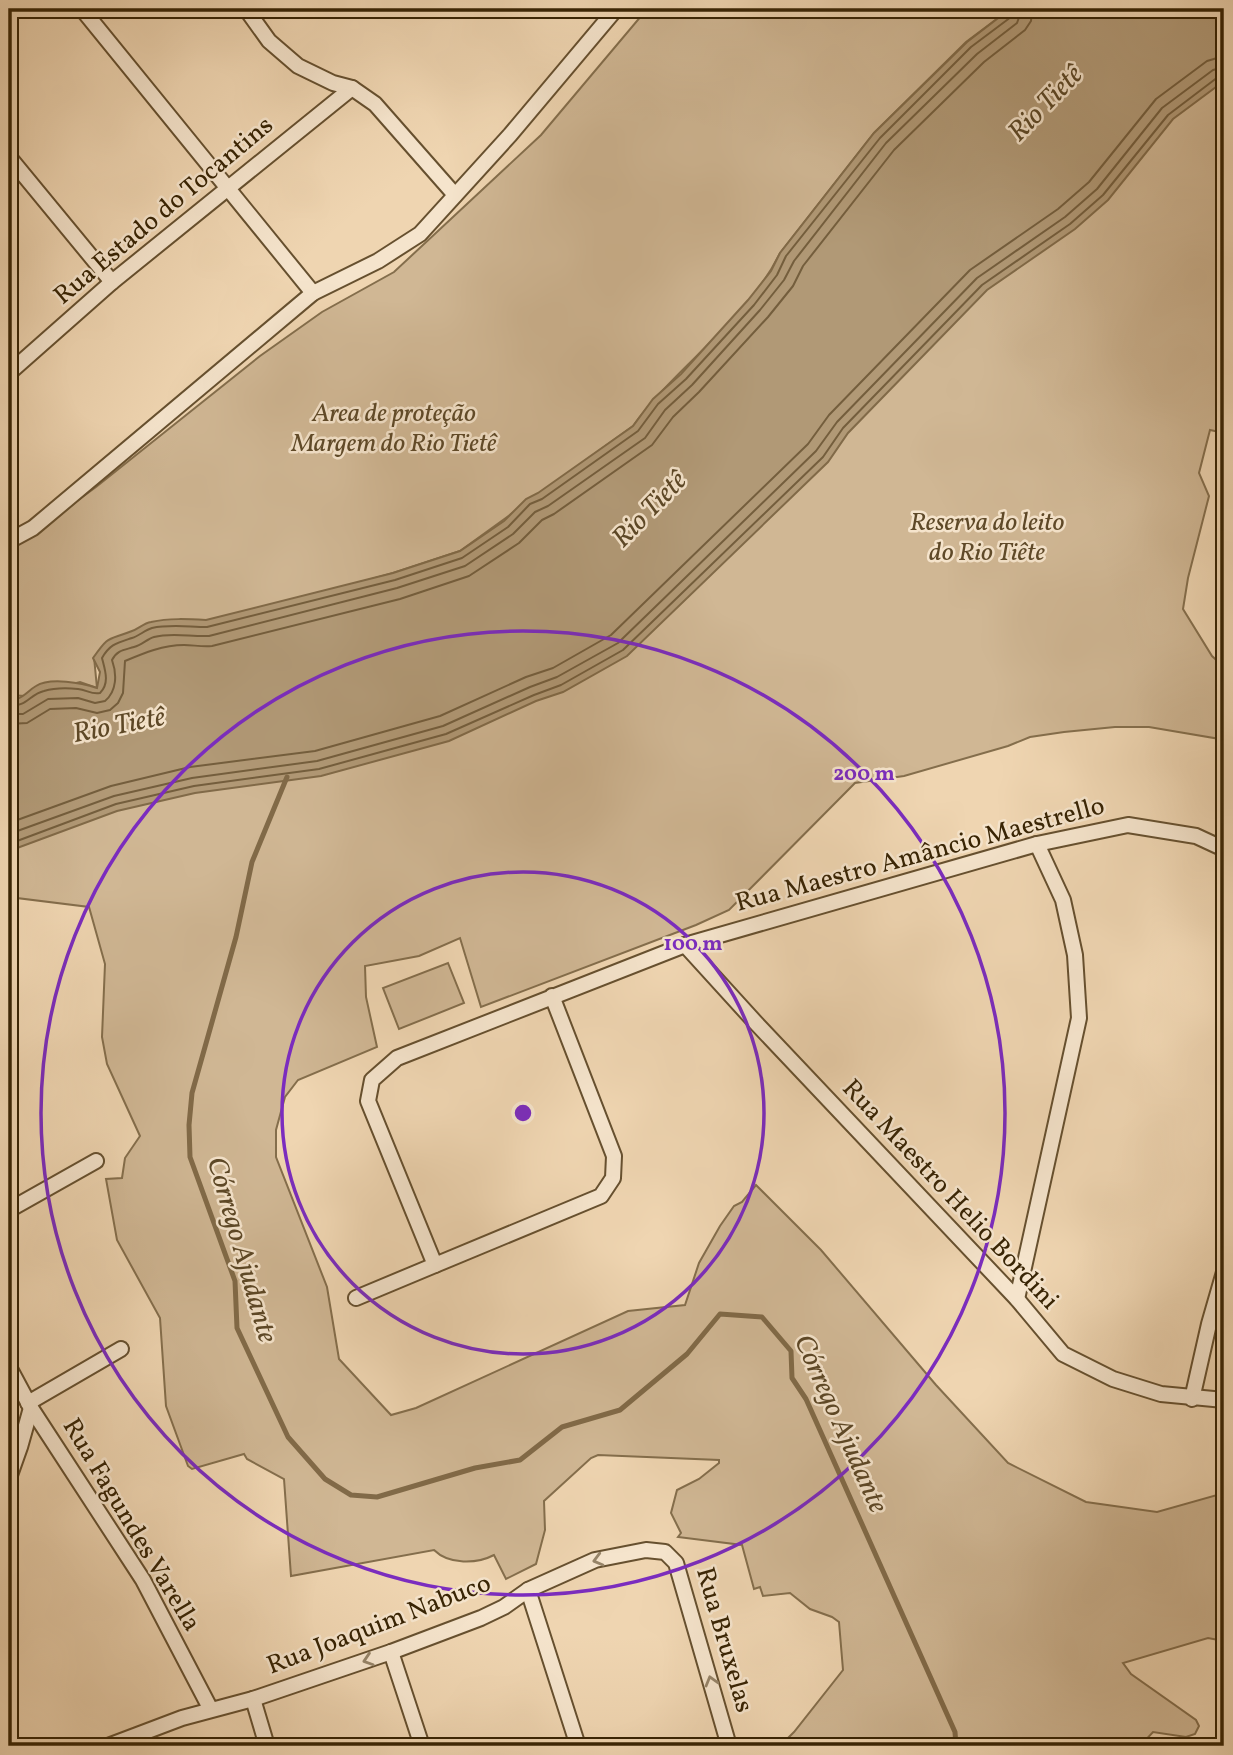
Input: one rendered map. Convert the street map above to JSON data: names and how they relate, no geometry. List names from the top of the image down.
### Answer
{
  "streets": {
    "street": [
      "Rua Estado do Tocantins",
      "Rua Maestro Amâncio Maestrello",
      "Rua Maestro Helio Bordini",
      "Rua Fagundes Varella",
      "Rua Joaquim Nabuco",
      "Rua Bruxelas"
    ]
  },
  "crossings": [
    ["Rua Maestro Amâncio Maestrello", "Rua Maestro Helio Bordini"],
    ["Rua Fagundes Varella", "Rua Joaquim Nabuco"],
    ["Rua Joaquim Nabuco", "Rua Bruxelas"]
  ],
  "one_way": ["Rua Joaquim Nabuco", "Rua Bruxelas"],
  "water": ["Rio Tietê", "Córrego Ajudante"],
  "parks": ["Area de proteção Margem do Rio Tietê", "Reserva do leito do Rio Tiête"],
  "rings": ["200 m", "100 m"]
}
